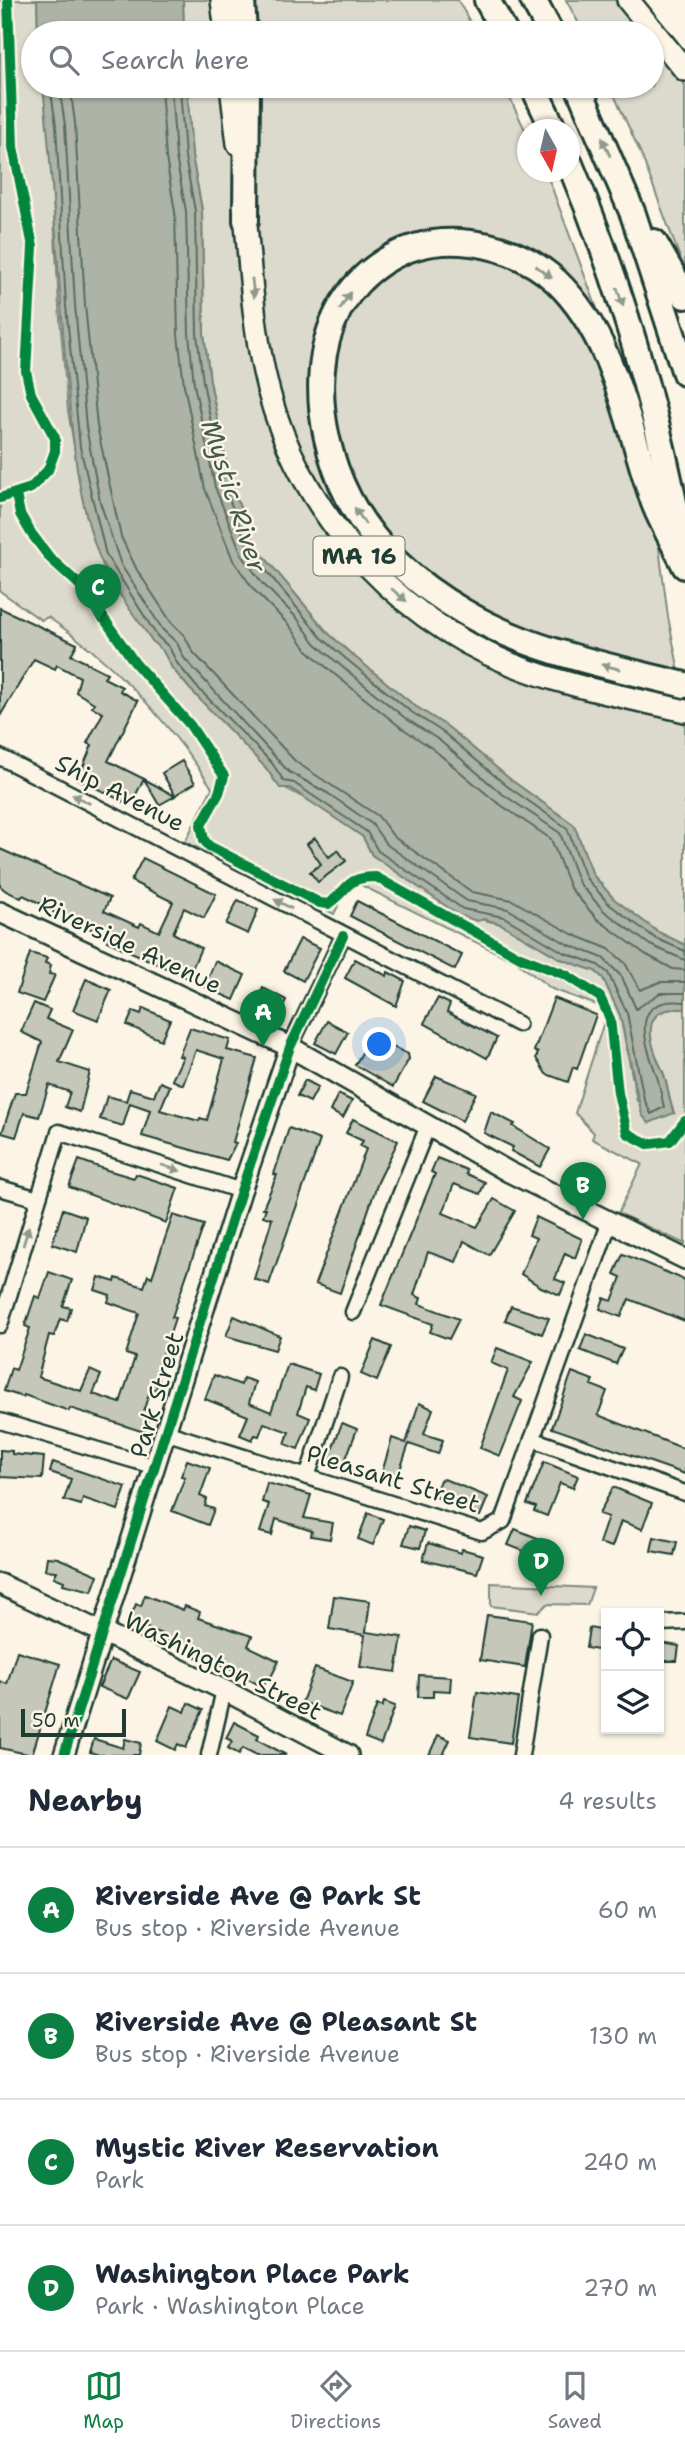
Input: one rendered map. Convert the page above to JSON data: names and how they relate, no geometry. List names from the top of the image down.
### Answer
{
  "streets": {
    "main road": ["MA 16"],
    "street": [
      "Ship Avenue",
      "Riverside Avenue",
      "Park Street",
      "Pleasant Street",
      "Washington Street"
    ]
  },
  "crossings": [
    ["Riverside Avenue", "Park Street"],
    ["Riverside Avenue", "Pleasant Street"],
    ["Park Street", "Pleasant Street"],
    ["Park Street", "Washington Street"]
  ],
  "one_way": ["Ship Avenue"],
  "water": ["Mystic River"],
  "scale_bar": "50 m",
  "north": "bottom",
  "page": {
    "search": "Search here",
    "pins": [
      "C",
      "A",
      "B",
      "D"
    ],
    "scale": "50 m",
    "heading": ["Nearby", "4 results"],
    "list": [
      {
        "mark": "A",
        "name": "Riverside Ave @ Park St",
        "note": "Bus stop · Riverside Avenue",
        "value": "60 m"
      },
      {
        "mark": "B",
        "name": "Riverside Ave @ Pleasant St",
        "note": "Bus stop · Riverside Avenue",
        "value": "130 m"
      },
      {
        "mark": "C",
        "name": "Mystic River Reservation",
        "note": "Park",
        "value": "240 m"
      },
      {
        "mark": "D",
        "name": "Washington Place Park",
        "note": "Park · Washington Place",
        "value": "270 m"
      }
    ],
    "nav": ["Map", "Directions", "Saved"]
  }
}
